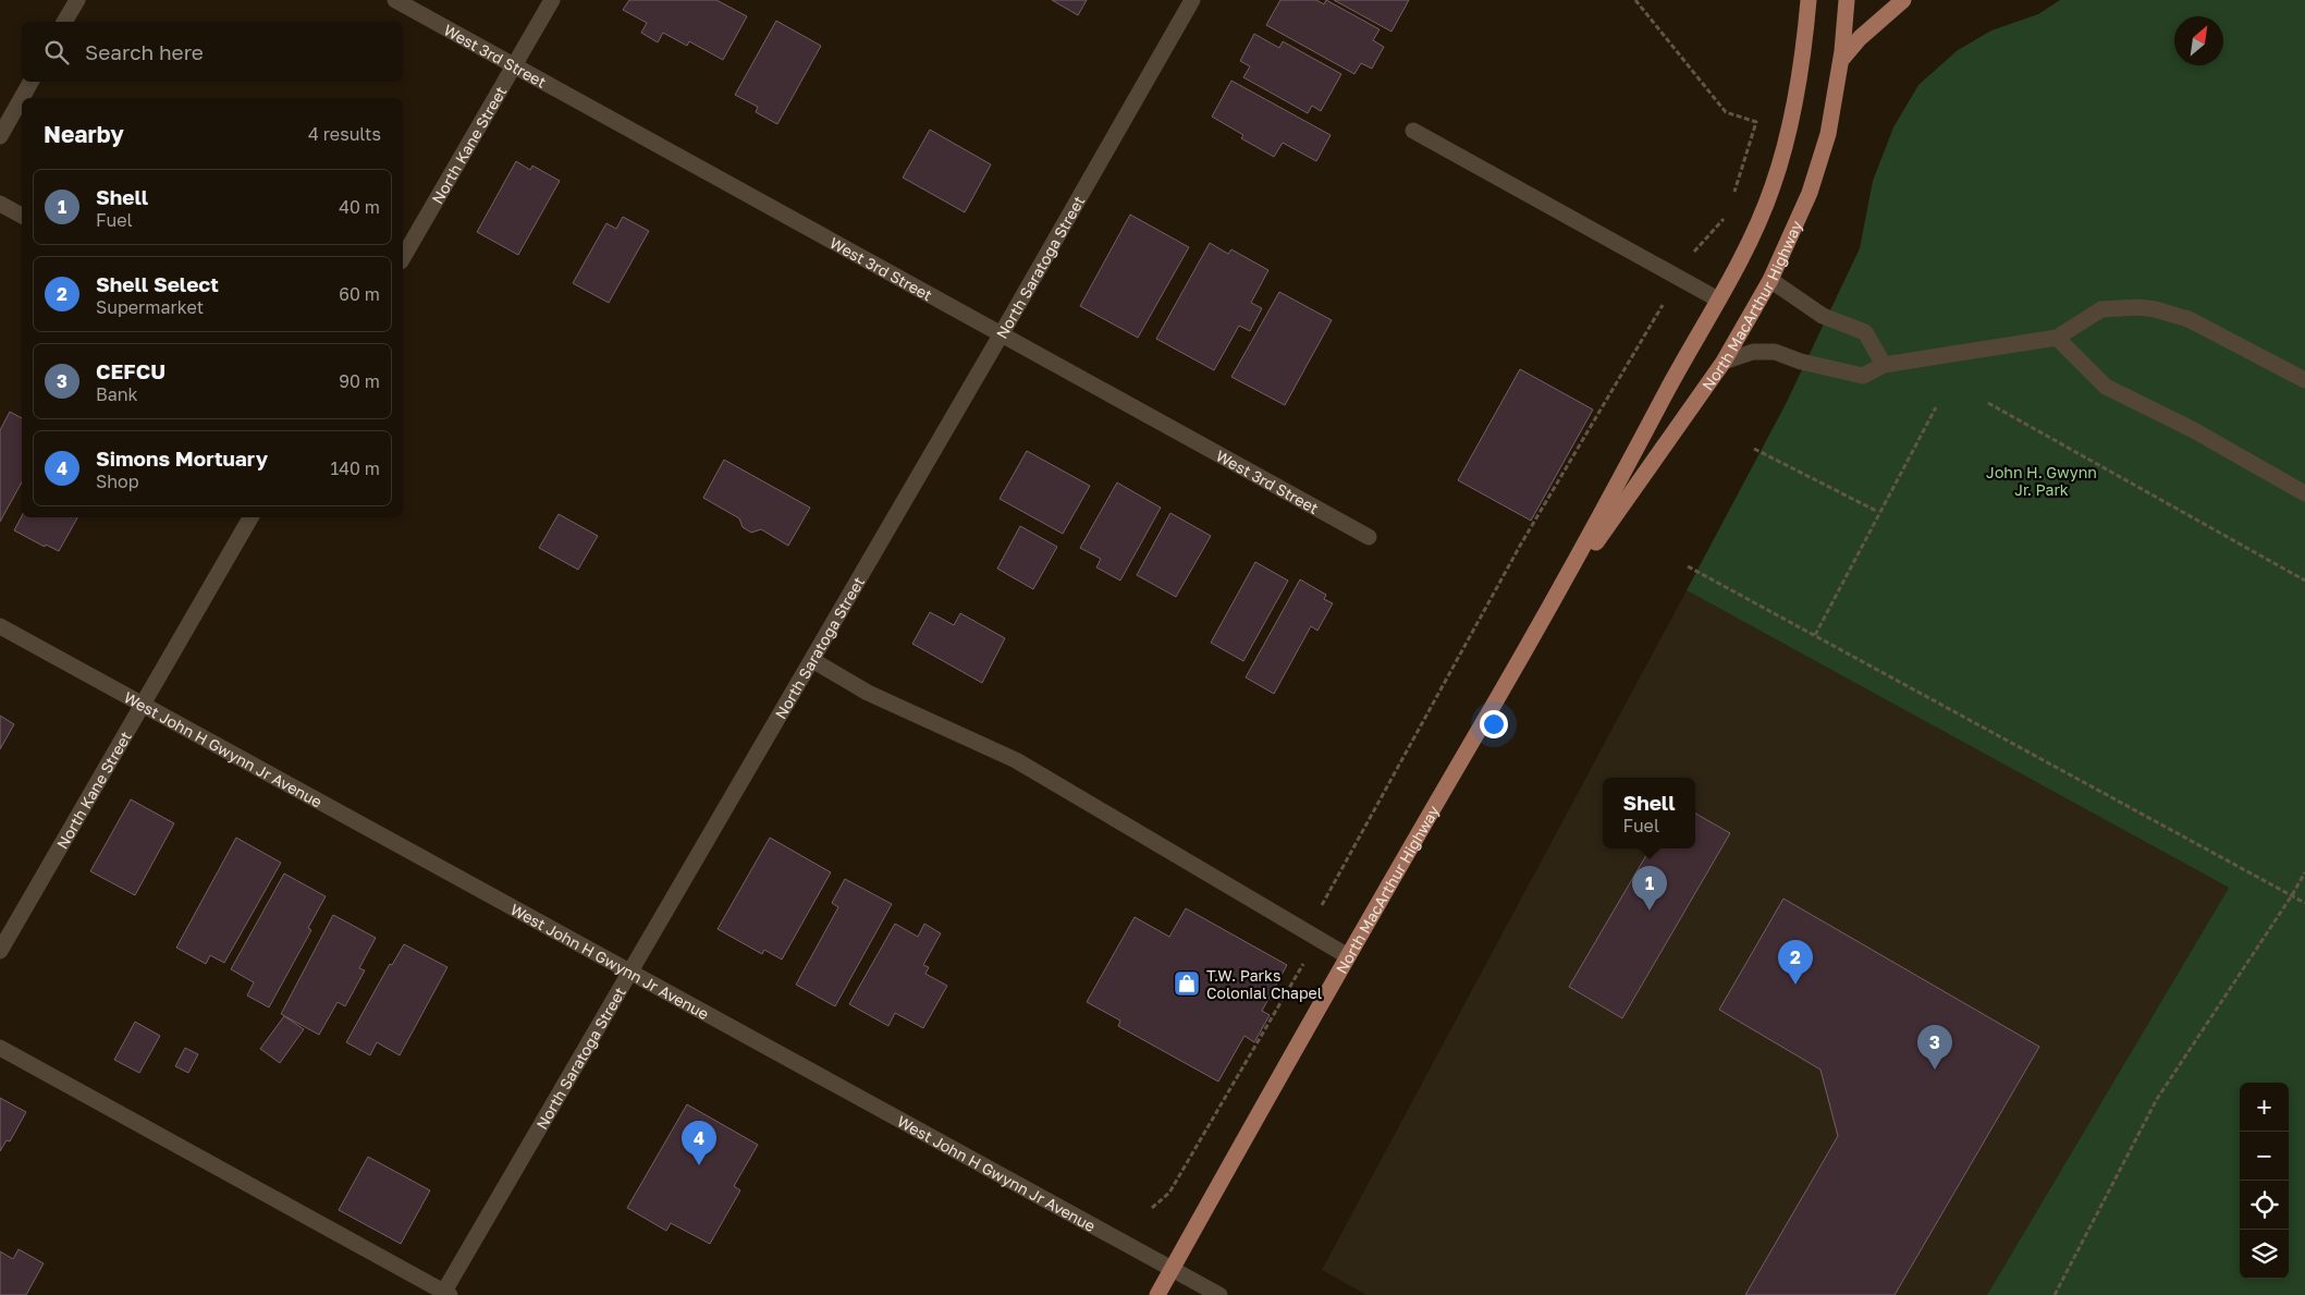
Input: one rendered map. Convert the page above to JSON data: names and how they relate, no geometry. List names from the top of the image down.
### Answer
{
  "streets": {
    "main road": ["North MacArthur Highway"],
    "street": [
      "West 3rd Street",
      "North Kane Street",
      "North Saratoga Street",
      "West John H Gwynn Jr Avenue"
    ]
  },
  "crossings": [
    ["West 3rd Street", "North Kane Street"],
    ["West 3rd Street", "North Saratoga Street"],
    ["North Kane Street", "West John H Gwynn Jr Avenue"],
    ["North Saratoga Street", "West John H Gwynn Jr Avenue"],
    ["North MacArthur Highway", "West John H Gwynn Jr Avenue"]
  ],
  "parks": ["John H. Gwynn Jr. Park"],
  "places": {
    "shop": ["T.W. Parks Colonial Chapel"]
  },
  "north": "top right",
  "page": {
    "search": "Search here",
    "heading": ["Nearby", "4 results"],
    "list": [
      {
        "mark": "1",
        "name": "Shell",
        "note": "Fuel",
        "value": "40 m"
      },
      {
        "mark": "2",
        "name": "Shell Select",
        "note": "Supermarket",
        "value": "60 m"
      },
      {
        "mark": "3",
        "name": "CEFCU",
        "note": "Bank",
        "value": "90 m"
      },
      {
        "mark": "4",
        "name": "Simons Mortuary",
        "note": "Shop",
        "value": "140 m"
      }
    ],
    "popup": ["Shell", "Fuel"],
    "pins": [
      "1",
      "2",
      "3",
      "4"
    ],
    "map_buttons": ["+", "−"]
  }
}
